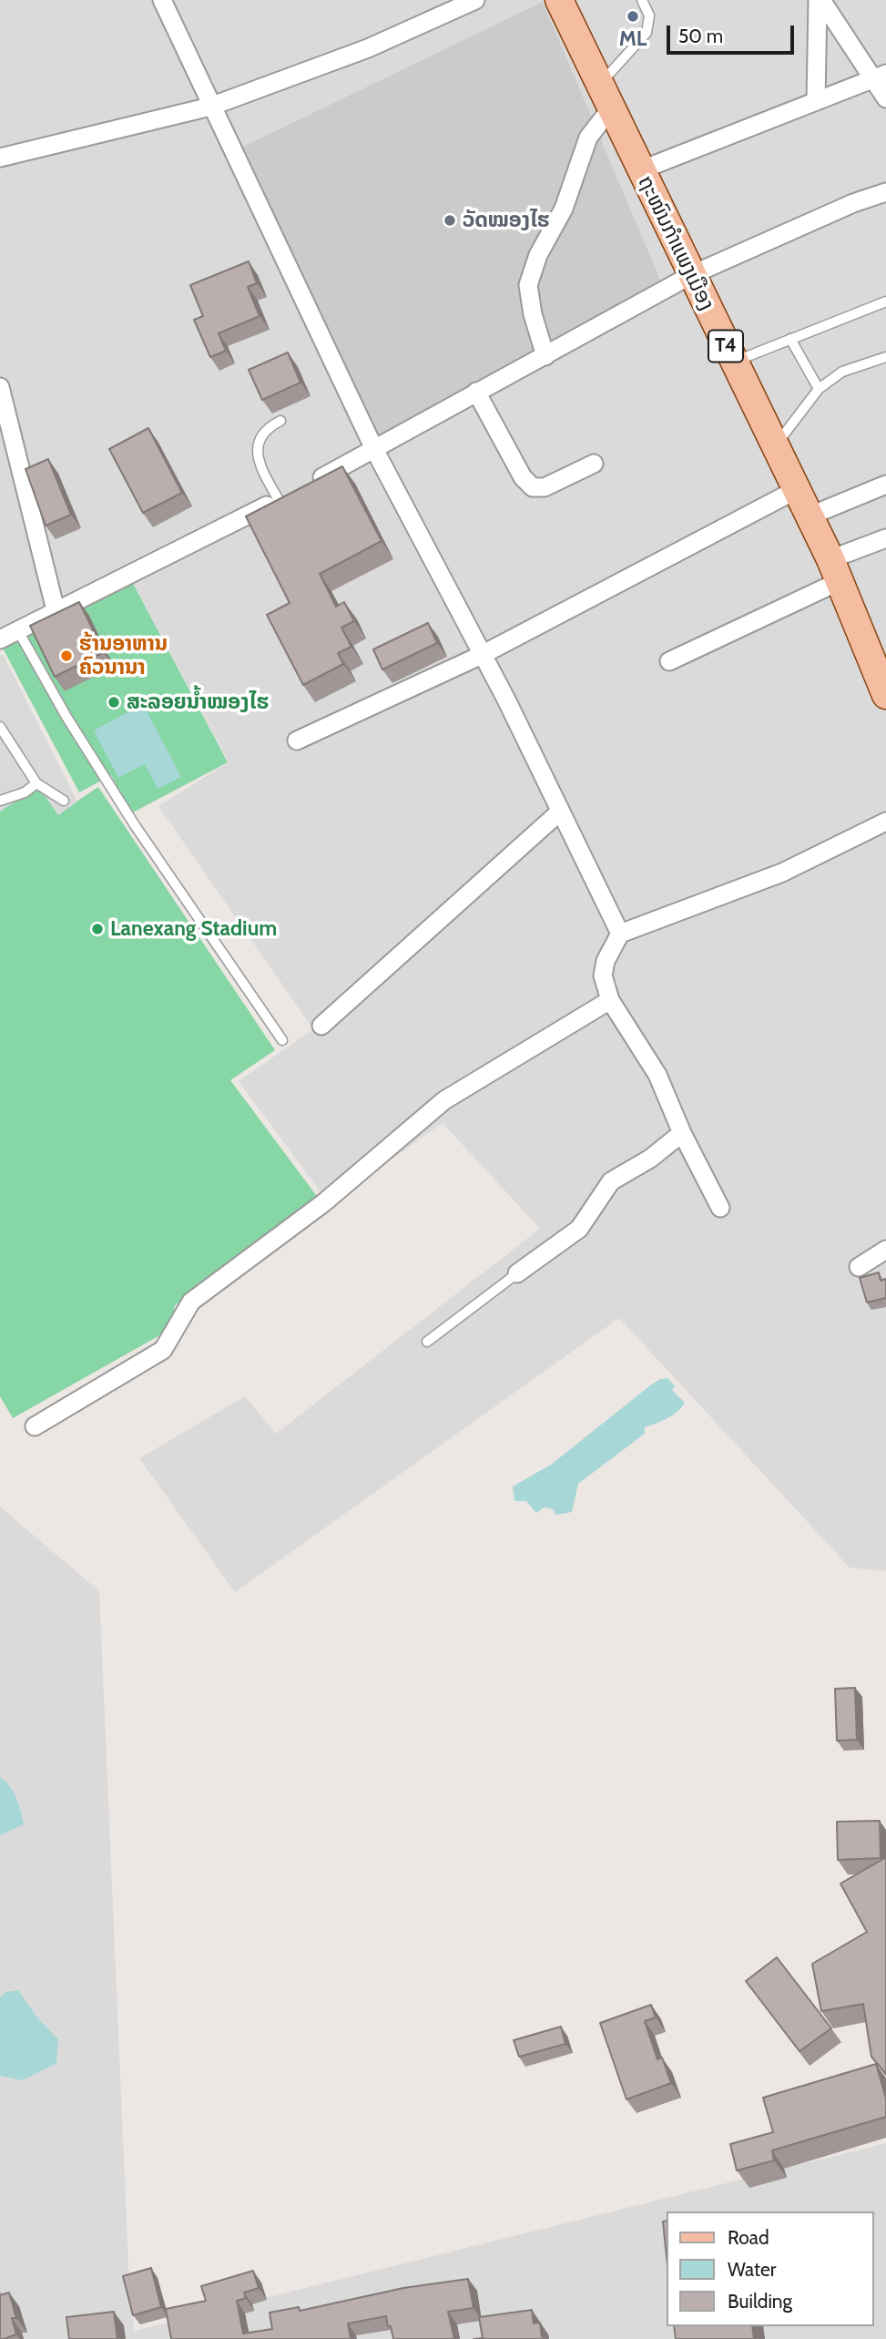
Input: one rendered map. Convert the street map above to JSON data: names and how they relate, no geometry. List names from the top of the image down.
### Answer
{
  "streets": {
    "main road": ["ຖະໜົນກຳແພງເມືອງ", "T4"]
  },
  "places": [
    "ML",
    "ວັດໝອງໄຮ",
    "ຮ້ານອາຫານ ຄົວນານາ",
    "ສະລອຍນ້ຳໝອງໄຮ",
    "Lanexang Stadium"
  ],
  "legend": ["Road", "Water", "Building"],
  "scale_bar": "50 m"
}
